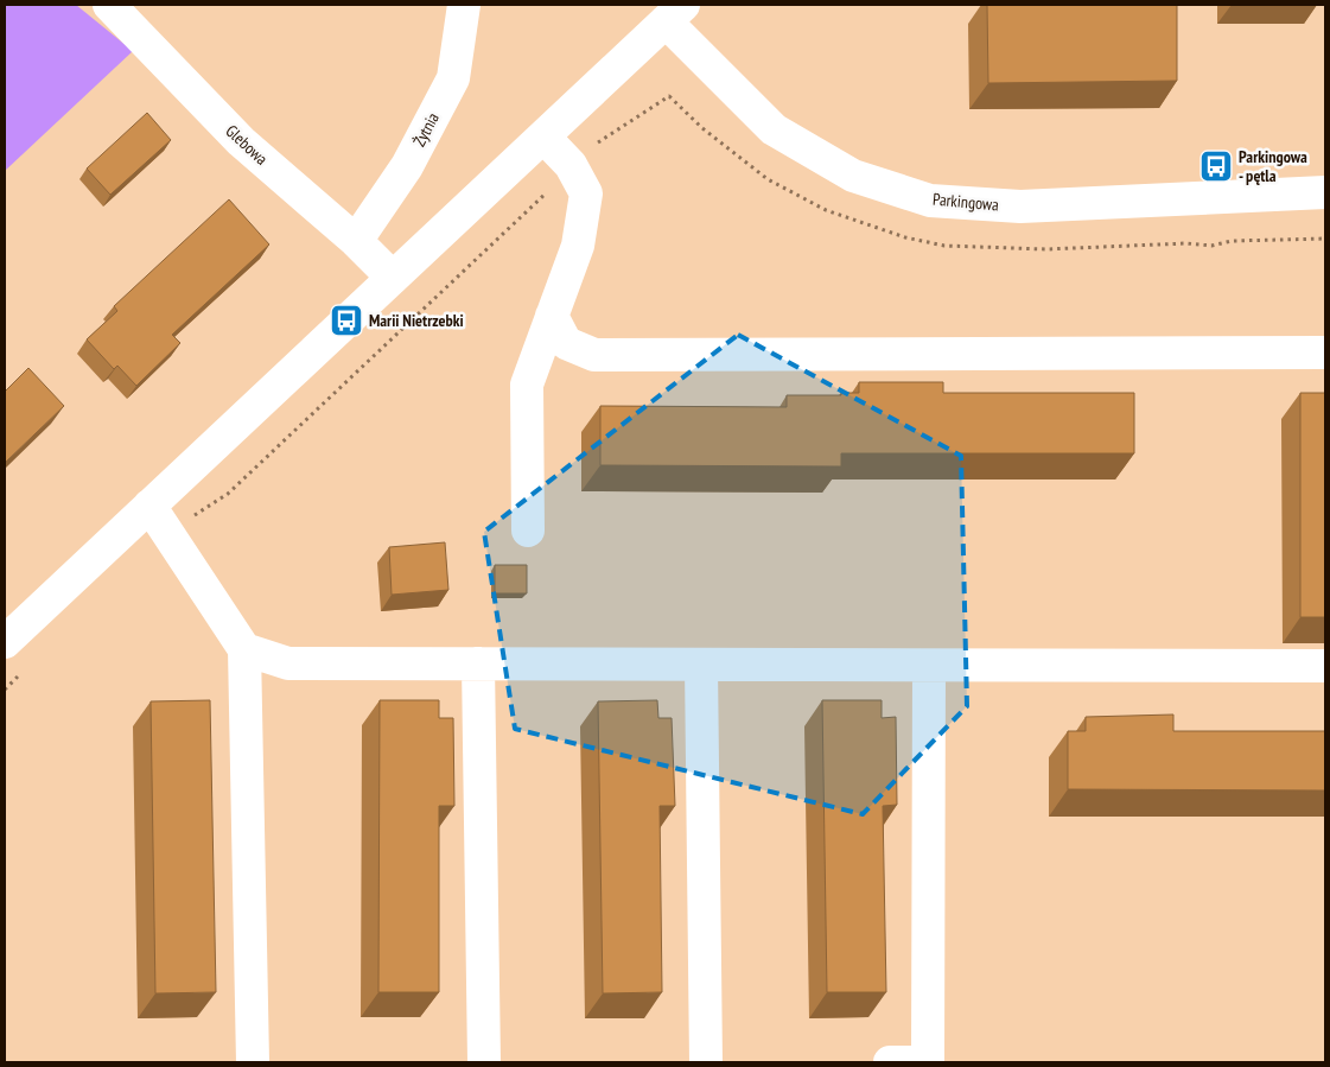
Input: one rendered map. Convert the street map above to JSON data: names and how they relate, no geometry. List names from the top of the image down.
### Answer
{
  "streets": {
    "street": ["Żytnia", "Glebowa", "Parkingowa"]
  },
  "crossings": [
    ["Żytnia", "Glebowa"]
  ],
  "places": {
    "bus stop": ["Parkingowa - pętla", "Marii Nietrzebki"]
  }
}
